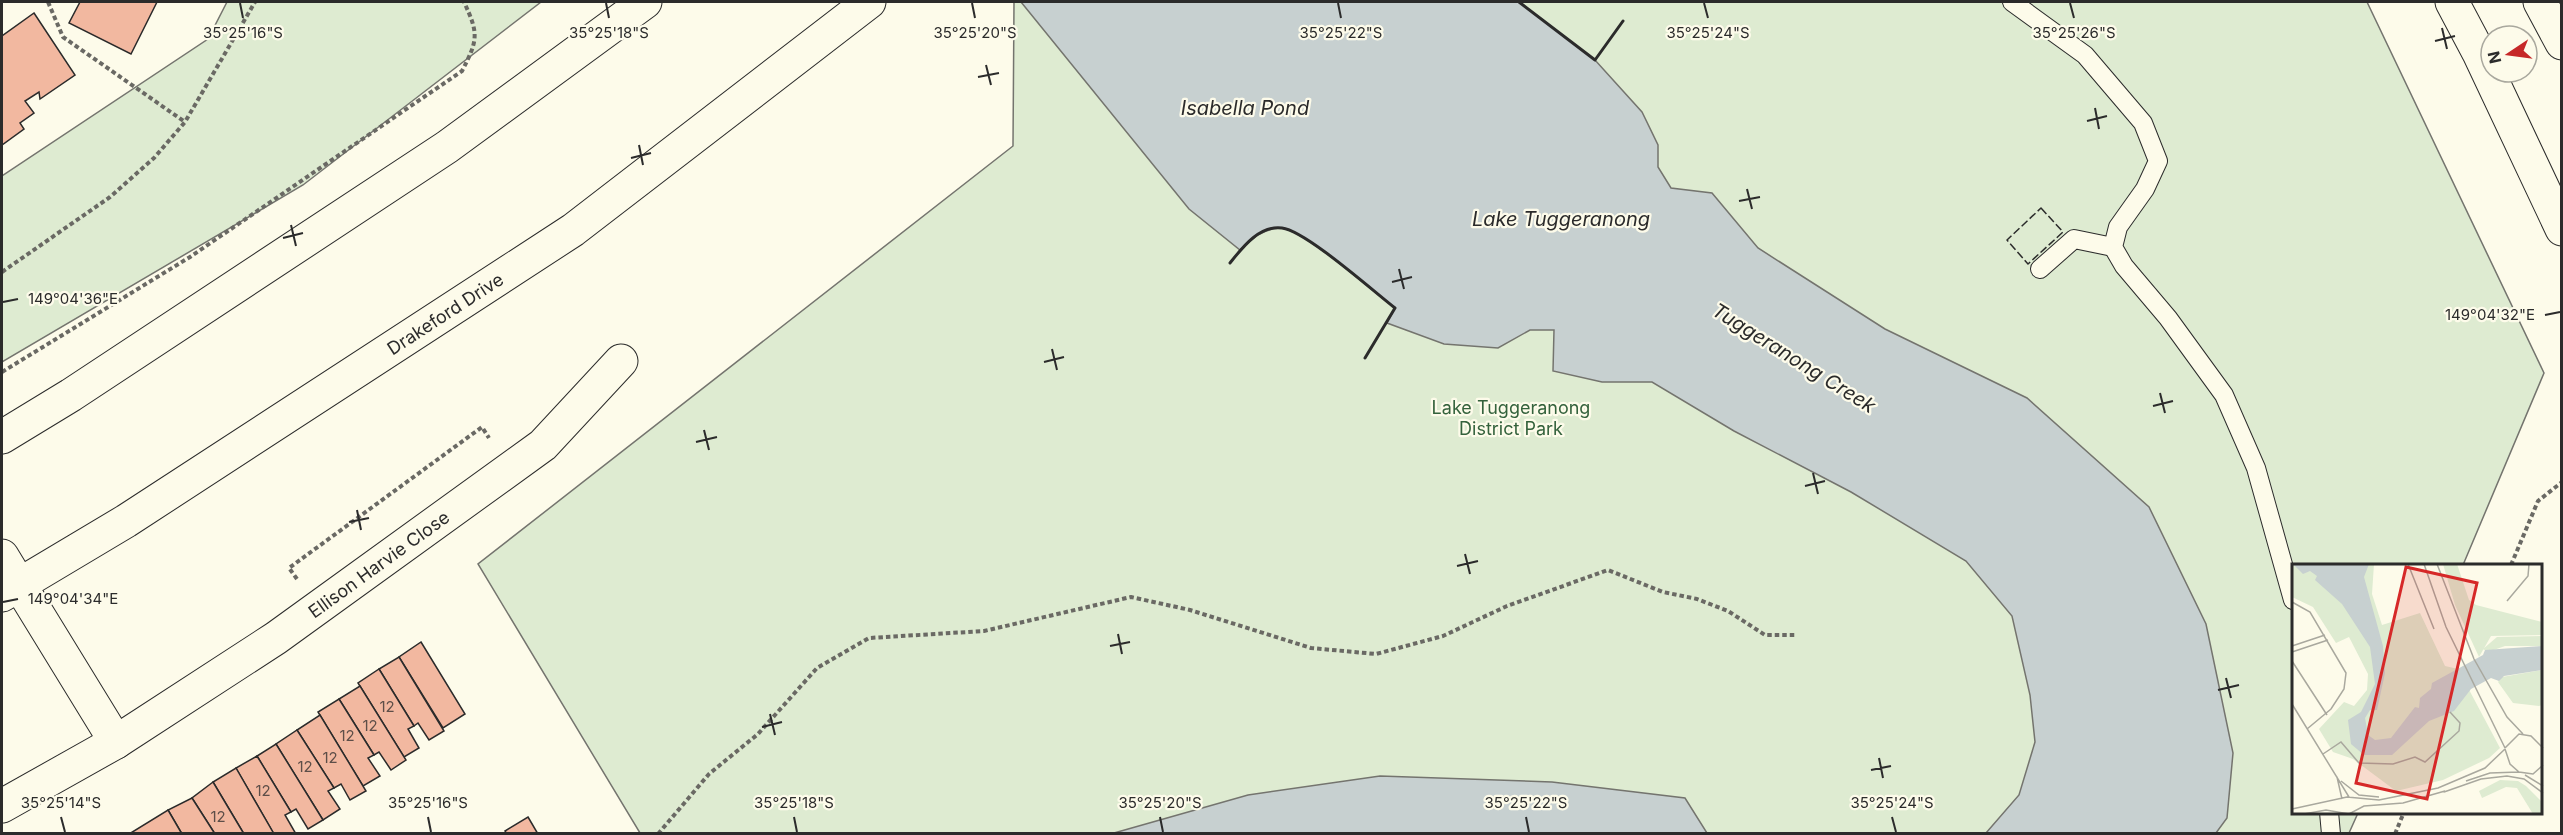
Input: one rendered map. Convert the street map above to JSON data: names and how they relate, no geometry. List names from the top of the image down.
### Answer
{
  "streets": {
    "main road": ["Drakeford Drive", "Ellison Harvie Close"]
  },
  "water": ["Isabella Pond", "Lake Tuggeranong", "Tuggeranong Creek"],
  "parks": ["Lake Tuggeranong District Park"],
  "house_numbers": [
    "12",
    "12",
    "12",
    "12",
    "12",
    "12",
    "12"
  ],
  "north": "left",
  "coordinates": [
    "35°25'16\"S",
    "35°25'18\"S",
    "35°25'20\"S",
    "35°25'22\"S",
    "35°25'24\"S",
    "35°25'26\"S",
    "149°04'36\"E",
    "149°04'32\"E",
    "149°04'34\"E",
    "35°25'14\"S"
  ]
}
